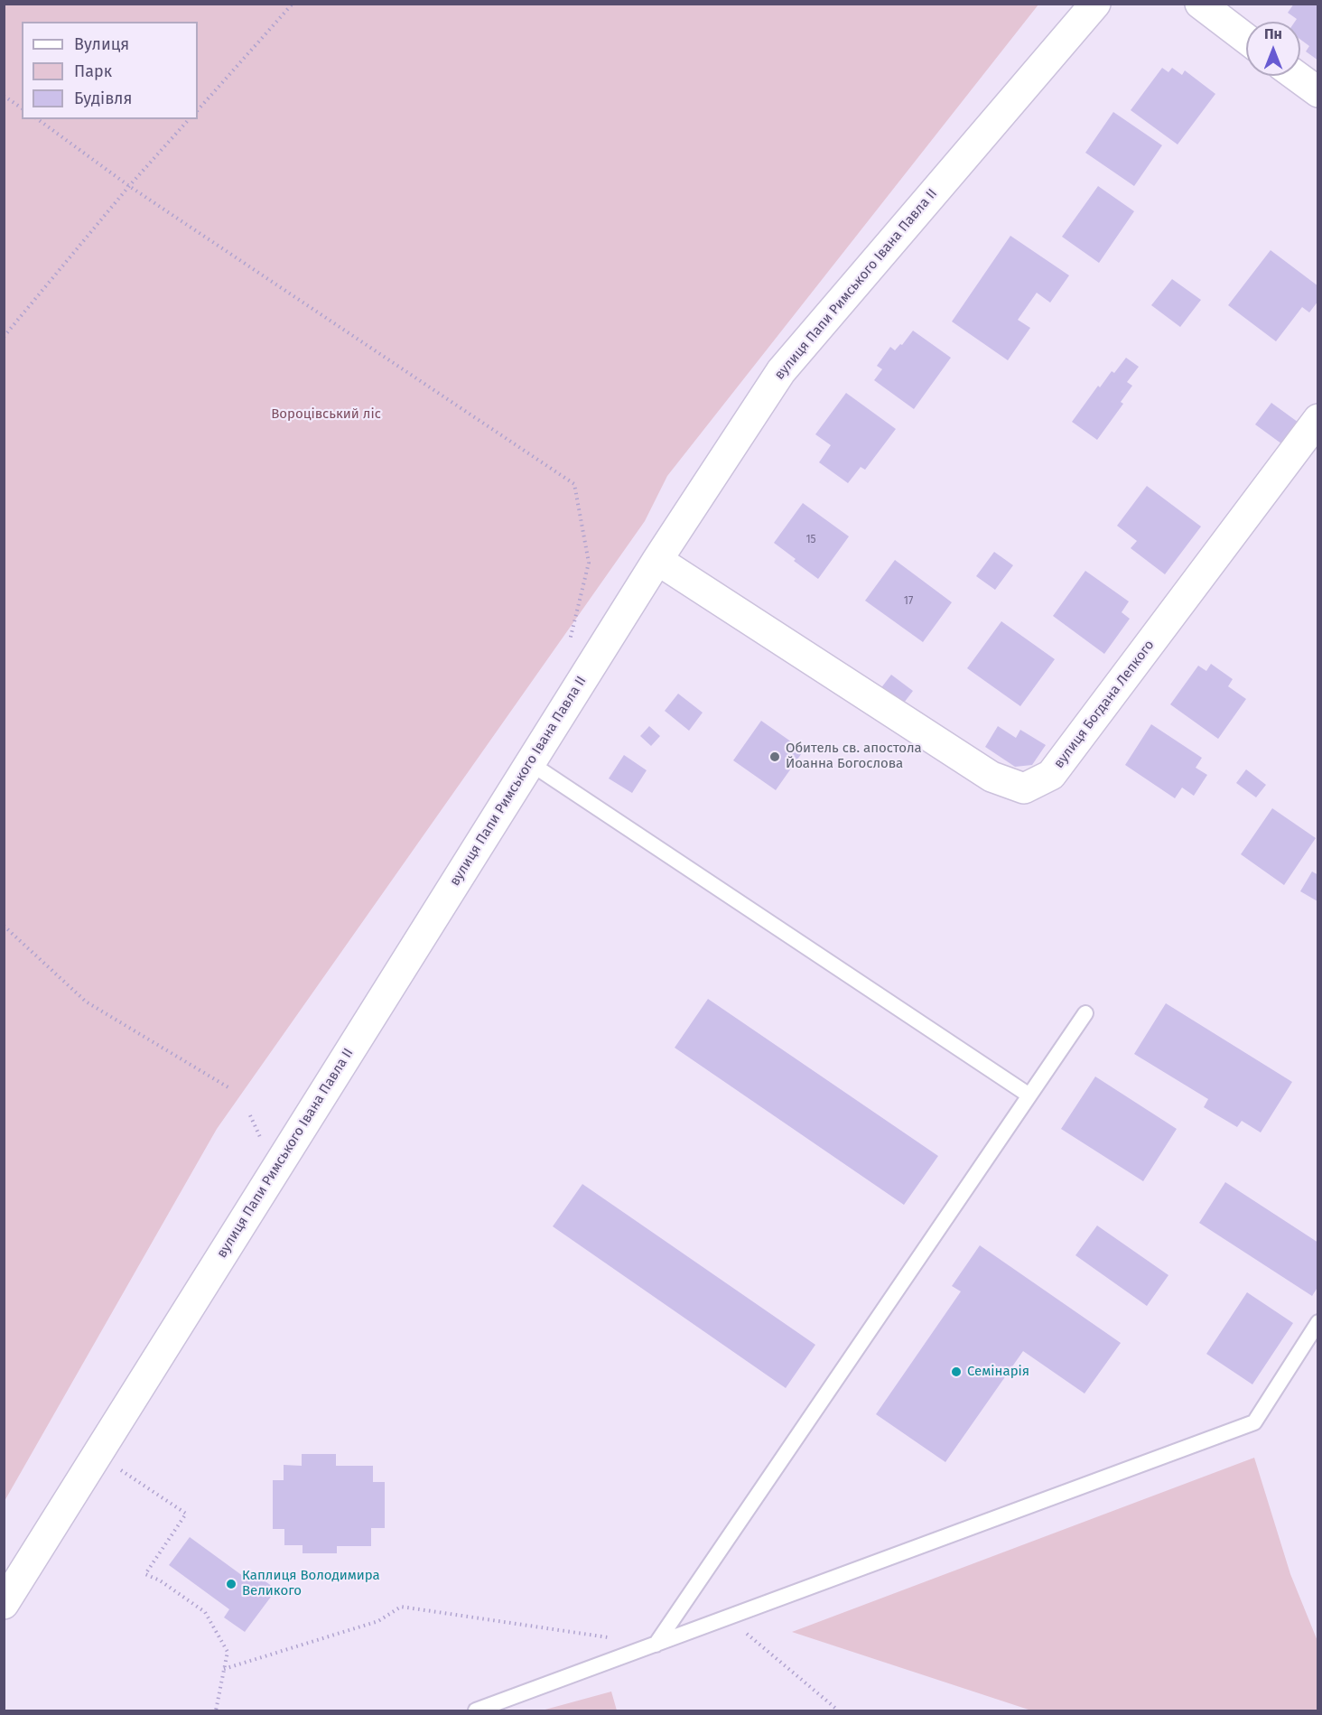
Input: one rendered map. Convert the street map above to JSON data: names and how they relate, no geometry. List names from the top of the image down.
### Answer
{
  "streets": {
    "street": ["вулиця Папи Римського Івана Павла ІІ", "вулиця Богдана Лепкого"]
  },
  "crossings": [
    ["вулиця Папи Римського Івана Павла ІІ", "вулиця Богдана Лепкого"]
  ],
  "parks": ["Вороцівський ліс"],
  "places": ["Обитель св. апостола Йоанна Богослова", "Семінарія", "Каплиця Володимира Великого"],
  "house_numbers": ["15", "17"],
  "legend": ["Вулиця", "Парк", "Будівля"],
  "north": "top"
}
